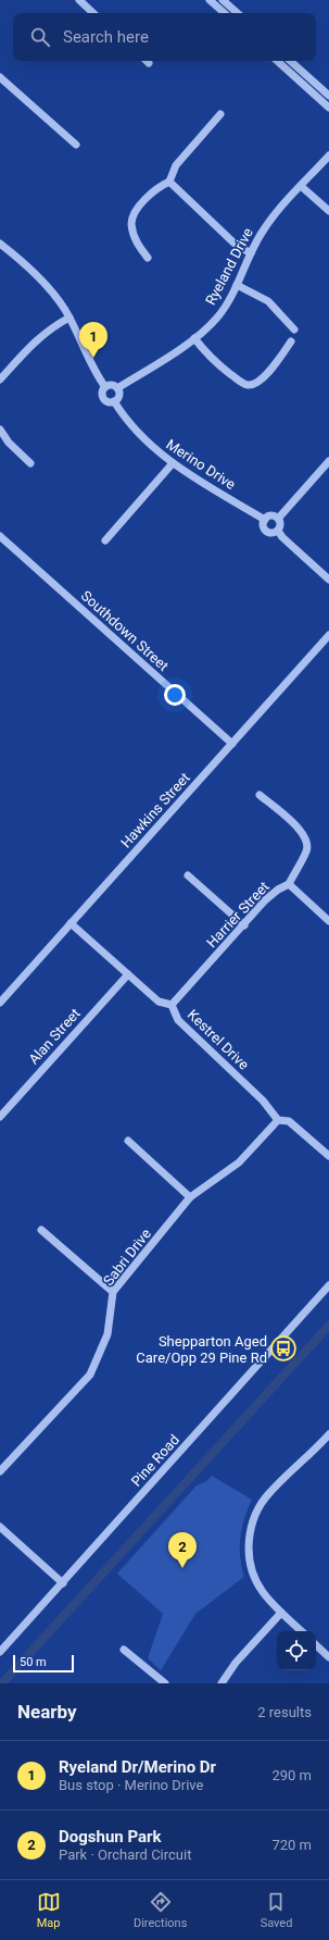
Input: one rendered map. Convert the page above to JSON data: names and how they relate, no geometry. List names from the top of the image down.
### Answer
{
  "streets": {
    "street": [
      "Ryeland Drive",
      "Merino Drive",
      "Southdown Street",
      "Hawkins Street",
      "Harrier Street",
      "Alan Street",
      "Kestrel Drive",
      "Sabri Drive",
      "Pine Road"
    ]
  },
  "crossings": [
    ["Ryeland Drive", "Merino Drive"],
    ["Southdown Street", "Hawkins Street"],
    ["Hawkins Street", "Kestrel Drive"],
    ["Harrier Street", "Kestrel Drive"],
    ["Alan Street", "Kestrel Drive"],
    ["Kestrel Drive", "Sabri Drive"]
  ],
  "places": {
    "bus stop": ["Shepparton Aged Care/Opp 29 Pine Rd"]
  },
  "scale_bar": "50 m",
  "page": {
    "search": "Search here",
    "pins": ["1", "2"],
    "scale": "50 m",
    "heading": ["Nearby", "2 results"],
    "list": [
      {
        "mark": "1",
        "name": "Ryeland Dr/Merino Dr",
        "note": "Bus stop · Merino Drive",
        "value": "290 m"
      },
      {
        "mark": "2",
        "name": "Dogshun Park",
        "note": "Park · Orchard Circuit",
        "value": "720 m"
      }
    ],
    "nav": ["Map", "Directions", "Saved"]
  }
}
